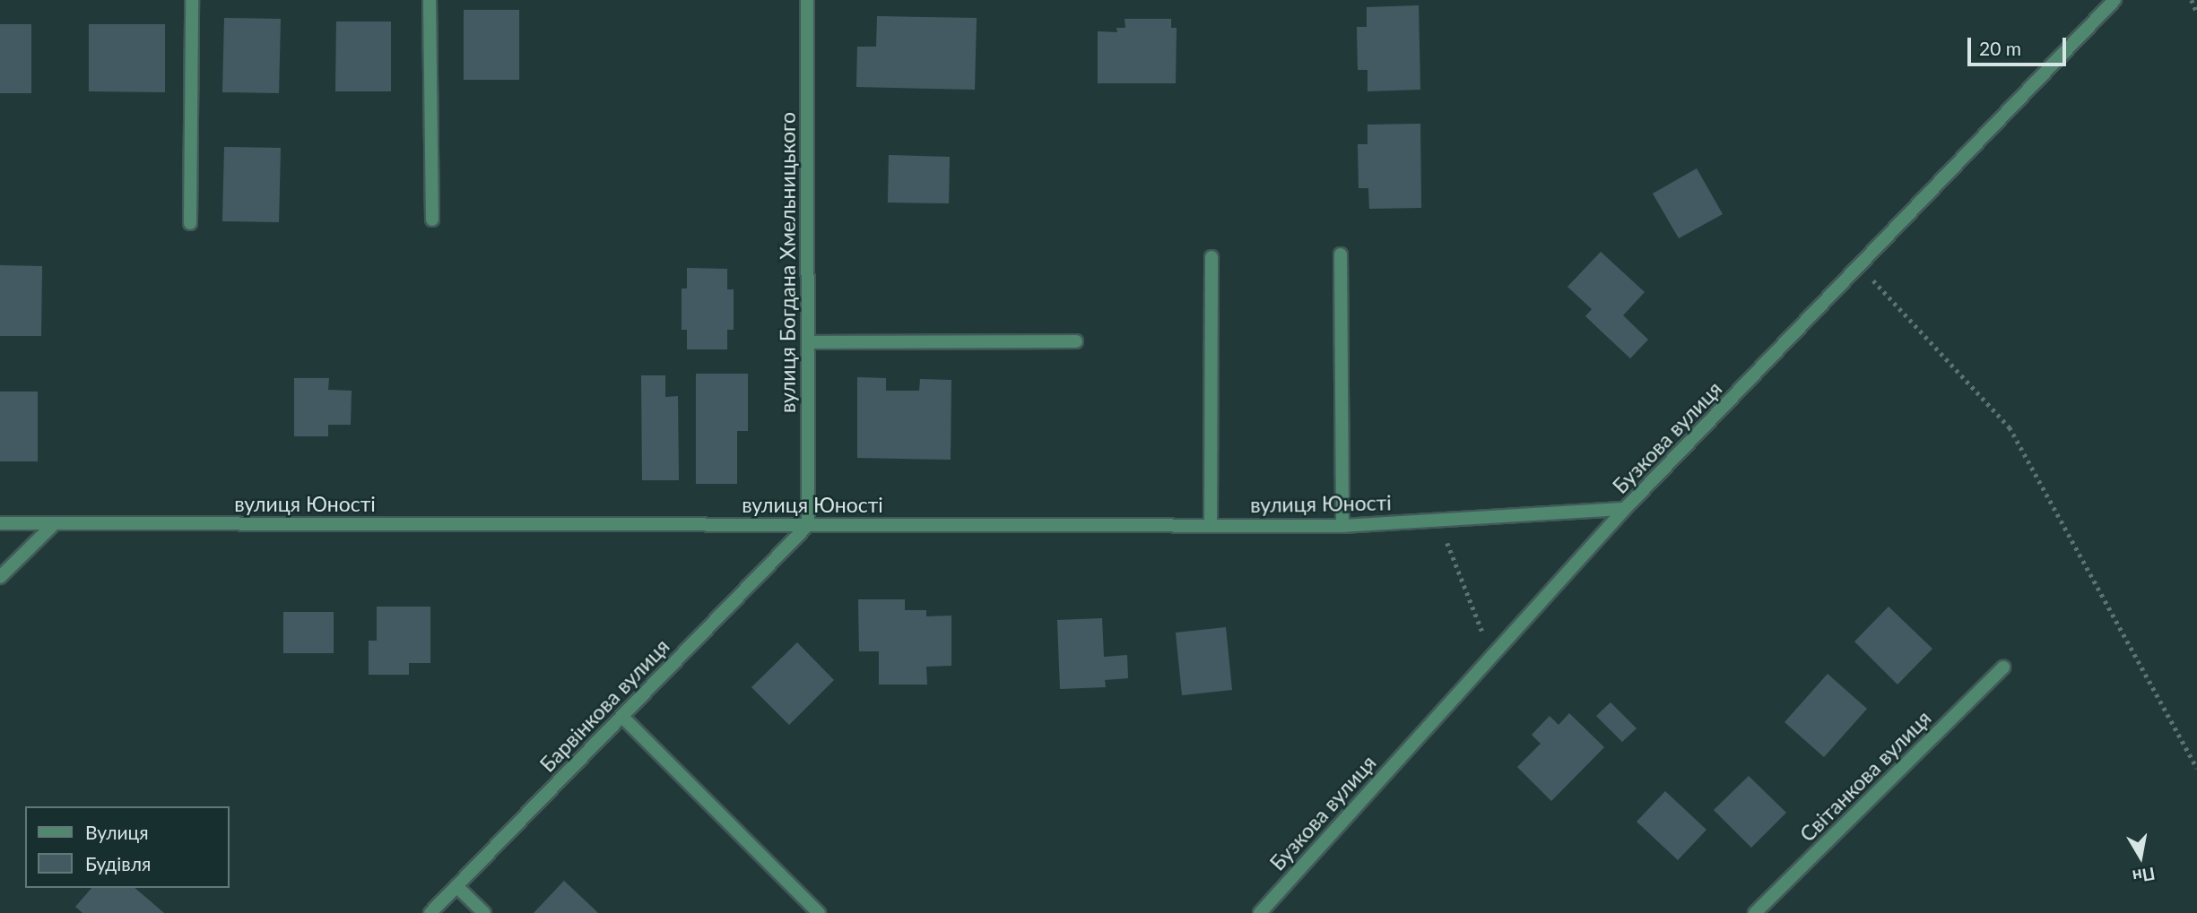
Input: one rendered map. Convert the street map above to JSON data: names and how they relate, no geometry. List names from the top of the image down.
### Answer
{
  "streets": {
    "street": [
      "вулиця Богдана Хмельницького",
      "Бузкова вулиця",
      "вулиця Юності",
      "Барвінкова вулиця",
      "Світанкова вулиця"
    ]
  },
  "crossings": [
    ["вулиця Богдана Хмельницького", "вулиця Юності"],
    ["вулиця Богдана Хмельницького", "Барвінкова вулиця"],
    ["Бузкова вулиця", "вулиця Юності"],
    ["вулиця Юності", "Барвінкова вулиця"]
  ],
  "legend": ["Вулиця", "Будівля"],
  "scale_bar": "20 m",
  "north": "bottom"
}
